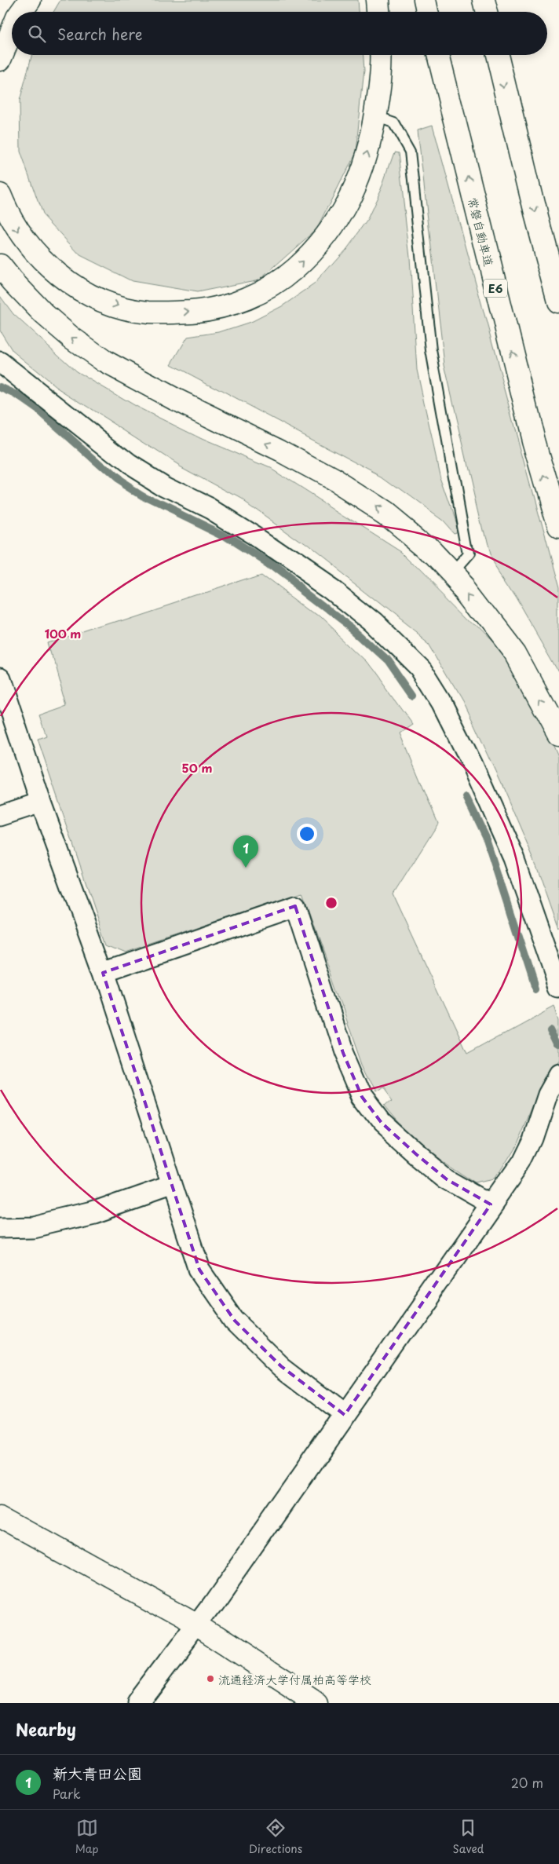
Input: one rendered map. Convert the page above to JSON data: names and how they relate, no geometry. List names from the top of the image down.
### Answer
{
  "streets": {
    "main road": ["常磐自動車道", "E6"]
  },
  "places": ["流通経済大学付属柏高等学校"],
  "page": {
    "search": "Search here",
    "pins": "1",
    "heading": "Nearby",
    "list": [
      {
        "mark": "1",
        "name": "新大青田公園",
        "note": "Park",
        "value": "20 m"
      }
    ],
    "nav": ["Map", "Directions", "Saved"]
  },
  "rings": ["100 m", "50 m"]
}
